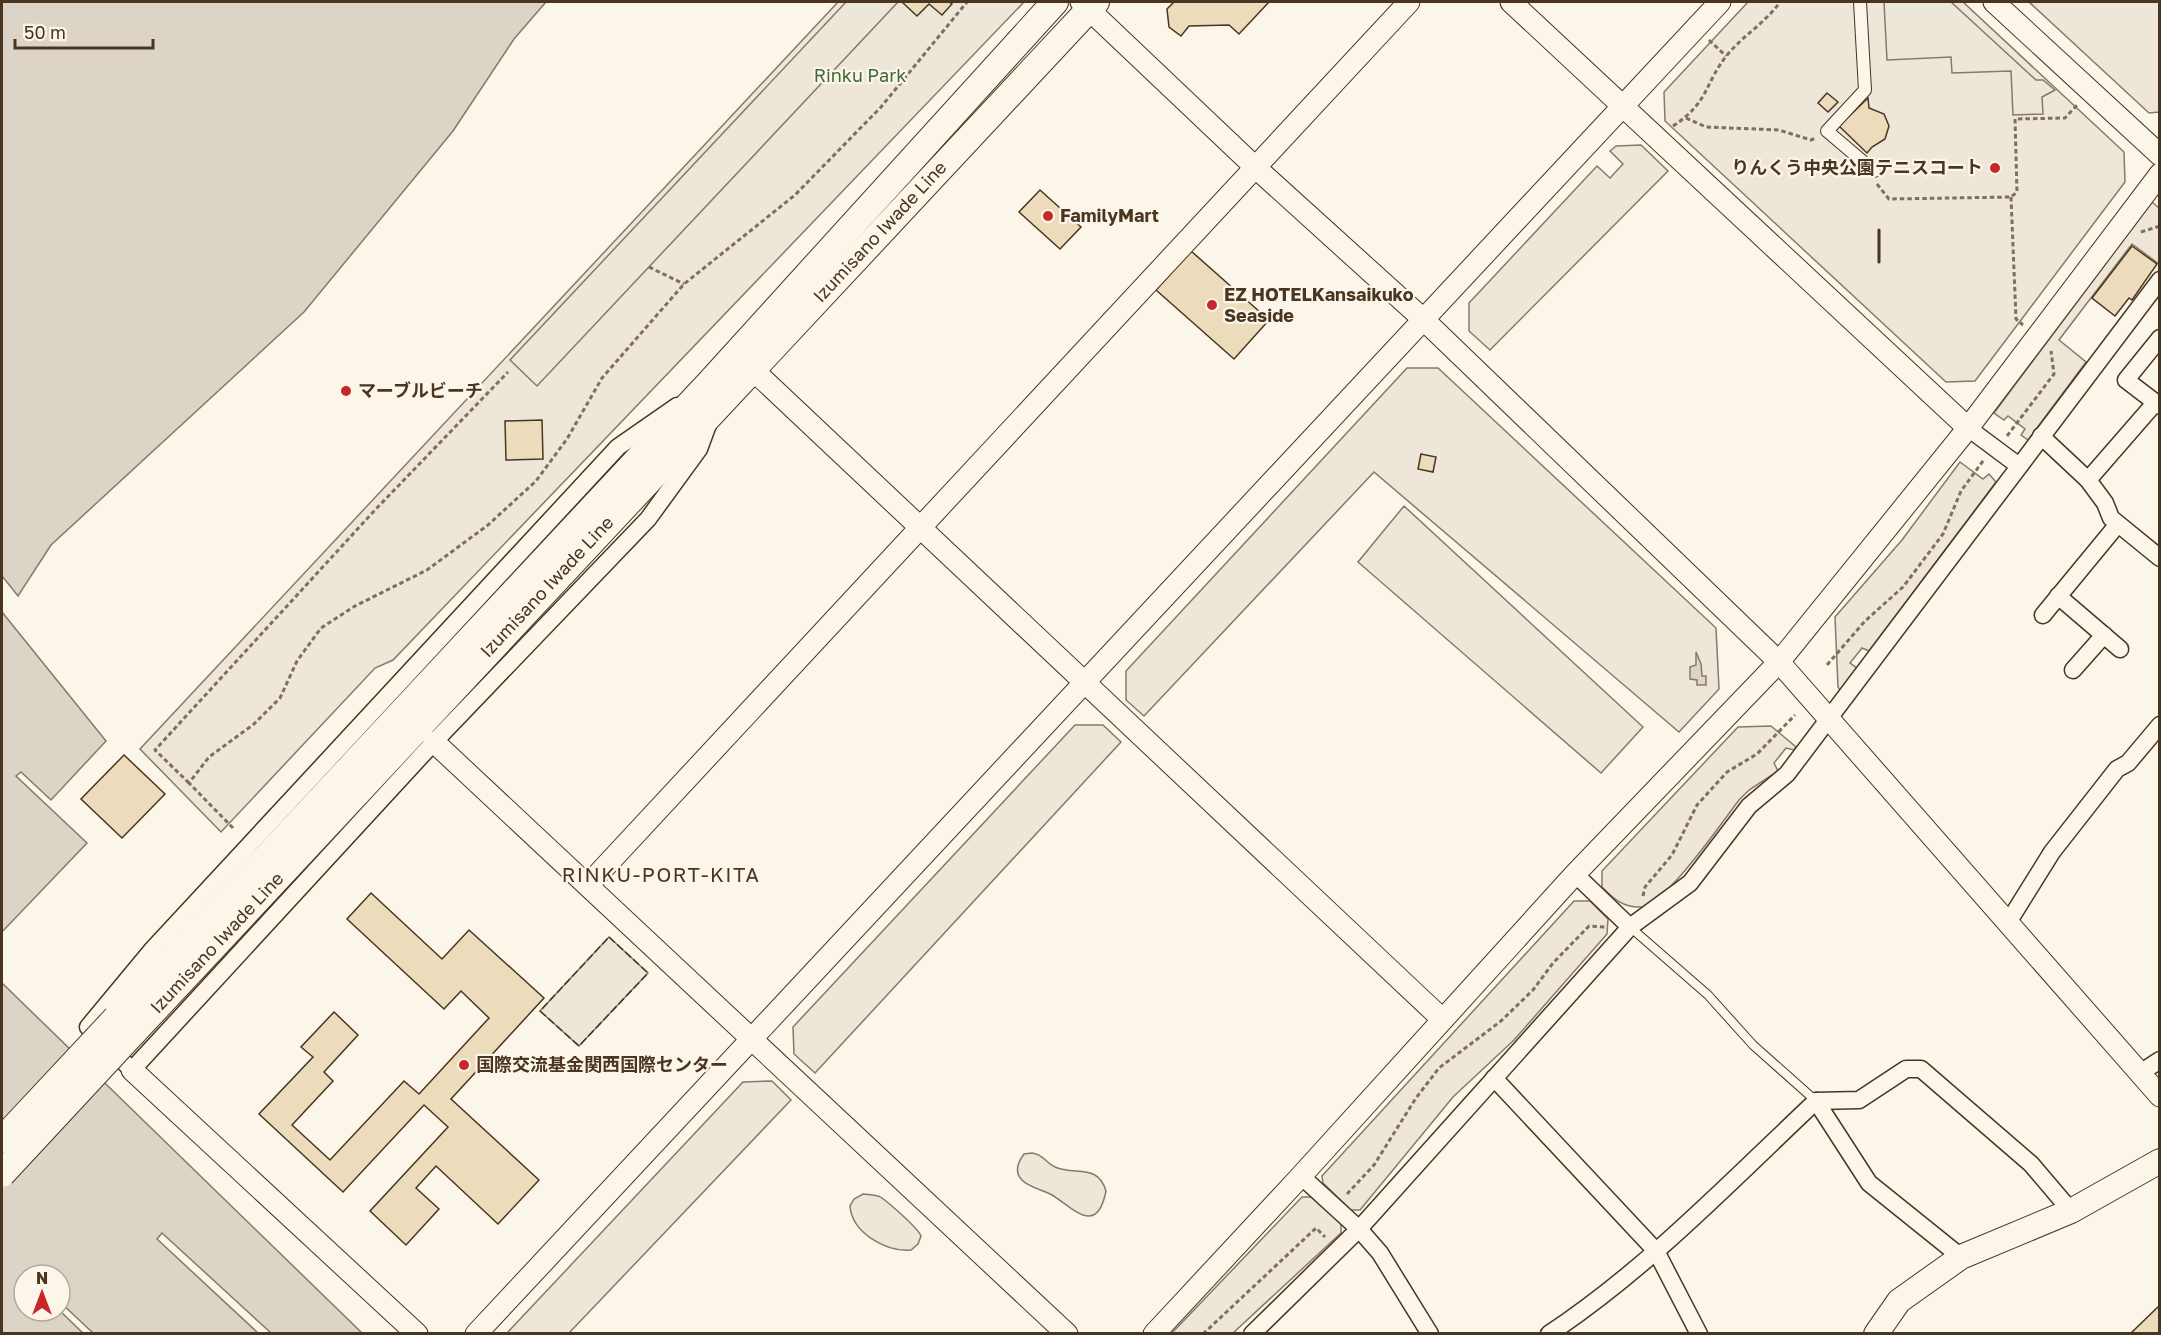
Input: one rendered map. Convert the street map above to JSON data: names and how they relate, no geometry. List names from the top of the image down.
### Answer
{
  "streets": {
    "main road": ["Izumisano Iwade Line"]
  },
  "districts": ["RINKU-PORT-KITA"],
  "parks": ["Rinku Park"],
  "places": [
    "りんくう中央公園テニスコート",
    "FamilyMart",
    "EZ HOTELKansaikuko Seaside",
    "マーブルビーチ",
    "国際交流基金関西国際センター"
  ],
  "scale_bar": "50 m",
  "north": "top"
}
